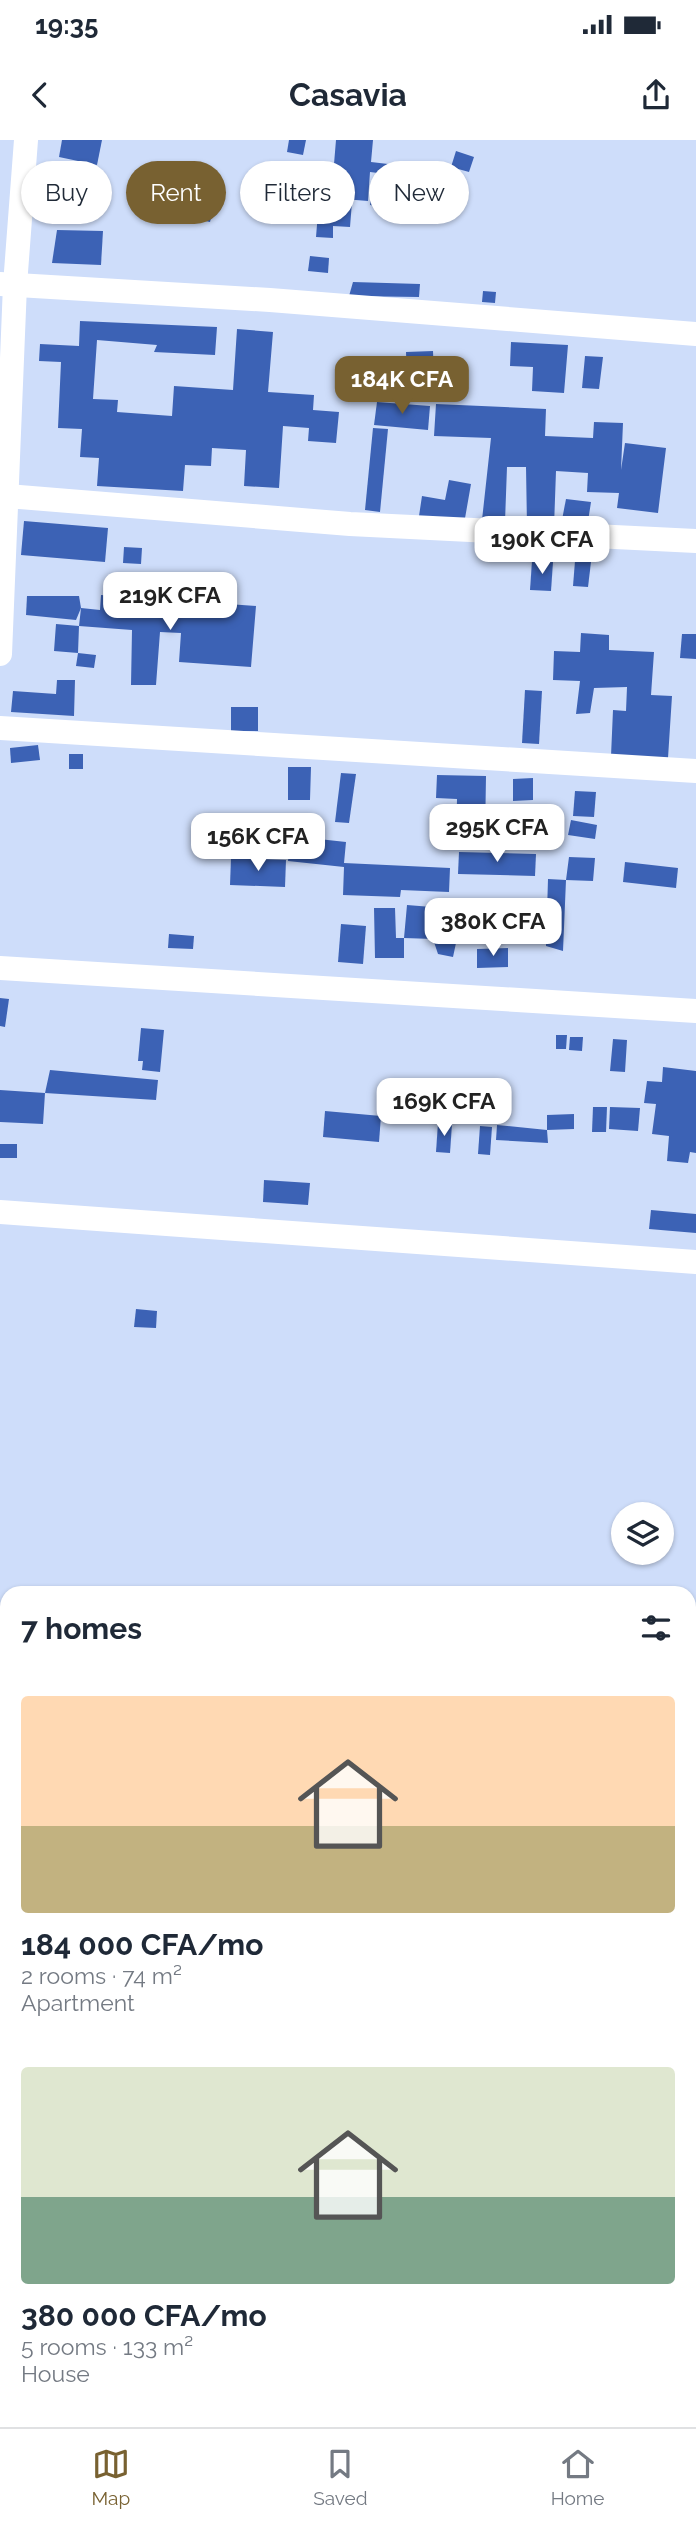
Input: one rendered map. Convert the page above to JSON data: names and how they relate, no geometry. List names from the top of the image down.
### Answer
{
  "page": {
    "status": "19:35",
    "header": "Casavia",
    "chip": [
      "Buy",
      "Rent",
      "Filters",
      "New"
    ],
    "price": [
      "184K CFA",
      "190K CFA",
      "219K CFA",
      "295K CFA",
      "156K CFA",
      "380K CFA",
      "169K CFA"
    ],
    "heading": "7 homes",
    "list": [
      {
        "name": "184 000 CFA/mo",
        "note": "2 rooms · 74 m² · Apartment"
      },
      {
        "name": "380 000 CFA/mo",
        "note": "5 rooms · 133 m² · House"
      }
    ],
    "tabs": ["Map", "Saved", "Home"]
  }
}
